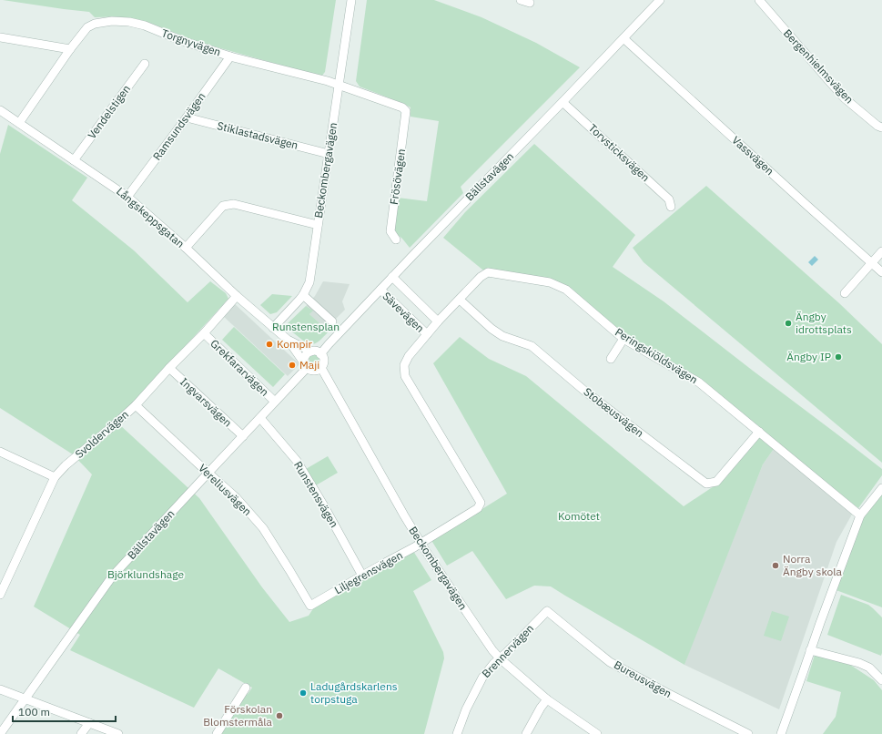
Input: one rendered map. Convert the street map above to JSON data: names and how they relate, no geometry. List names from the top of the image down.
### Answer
{
  "streets": {
    "street": [
      "Torgnyvägen",
      "Bergenhielmsvägen",
      "Vendelstigen",
      "Ramsundsvägen",
      "Stiklastadsvägen",
      "Torvsticksvägen",
      "Vassvägen",
      "Beckombergavägen",
      "Frösövägen",
      "Bällstavägen",
      "Långskeppsgatan",
      "Sävevägen",
      "Peringskiöldsvägen",
      "Grekfararvägen",
      "Ingvarsvägen",
      "Stobæusvägen",
      "Svoldervägen",
      "Vereliusvägen",
      "Runstensvägen",
      "Liljegrensvägen",
      "Brennervägen",
      "Bureusvägen"
    ]
  },
  "crossings": [
    ["Torgnyvägen", "Ramsundsvägen"],
    ["Torgnyvägen", "Beckombergavägen"],
    ["Torgnyvägen", "Frösövägen"],
    ["Torgnyvägen", "Långskeppsgatan"],
    ["Vendelstigen", "Långskeppsgatan"],
    ["Ramsundsvägen", "Stiklastadsvägen"],
    ["Ramsundsvägen", "Långskeppsgatan"],
    ["Stiklastadsvägen", "Beckombergavägen"],
    ["Torvsticksvägen", "Bällstavägen"],
    ["Vassvägen", "Bällstavägen"],
    ["Beckombergavägen", "Bällstavägen"],
    ["Beckombergavägen", "Långskeppsgatan"],
    ["Beckombergavägen", "Liljegrensvägen"],
    ["Beckombergavägen", "Brennervägen"],
    ["Bällstavägen", "Långskeppsgatan"],
    ["Bällstavägen", "Sävevägen"],
    ["Bällstavägen", "Grekfararvägen"],
    ["Bällstavägen", "Ingvarsvägen"],
    ["Bällstavägen", "Vereliusvägen"],
    ["Bällstavägen", "Runstensvägen"],
    ["Långskeppsgatan", "Svoldervägen"],
    ["Sävevägen", "Peringskiöldsvägen"],
    ["Peringskiöldsvägen", "Stobæusvägen"],
    ["Peringskiöldsvägen", "Liljegrensvägen"],
    ["Grekfararvägen", "Svoldervägen"],
    ["Ingvarsvägen", "Svoldervägen"],
    ["Svoldervägen", "Vereliusvägen"],
    ["Vereliusvägen", "Liljegrensvägen"],
    ["Runstensvägen", "Liljegrensvägen"],
    ["Brennervägen", "Bureusvägen"]
  ],
  "parks": ["Runstensplan", "Komötet", "Björklundshage"],
  "places": [
    "Ängby idrottsplats",
    "Kompir",
    "Ängby IP",
    "Maji",
    "Norra Ängby skola",
    "Ladugårdskarlens torpstuga",
    "Förskolan Blomstermåla"
  ],
  "scale_bar": "100 m"
}
